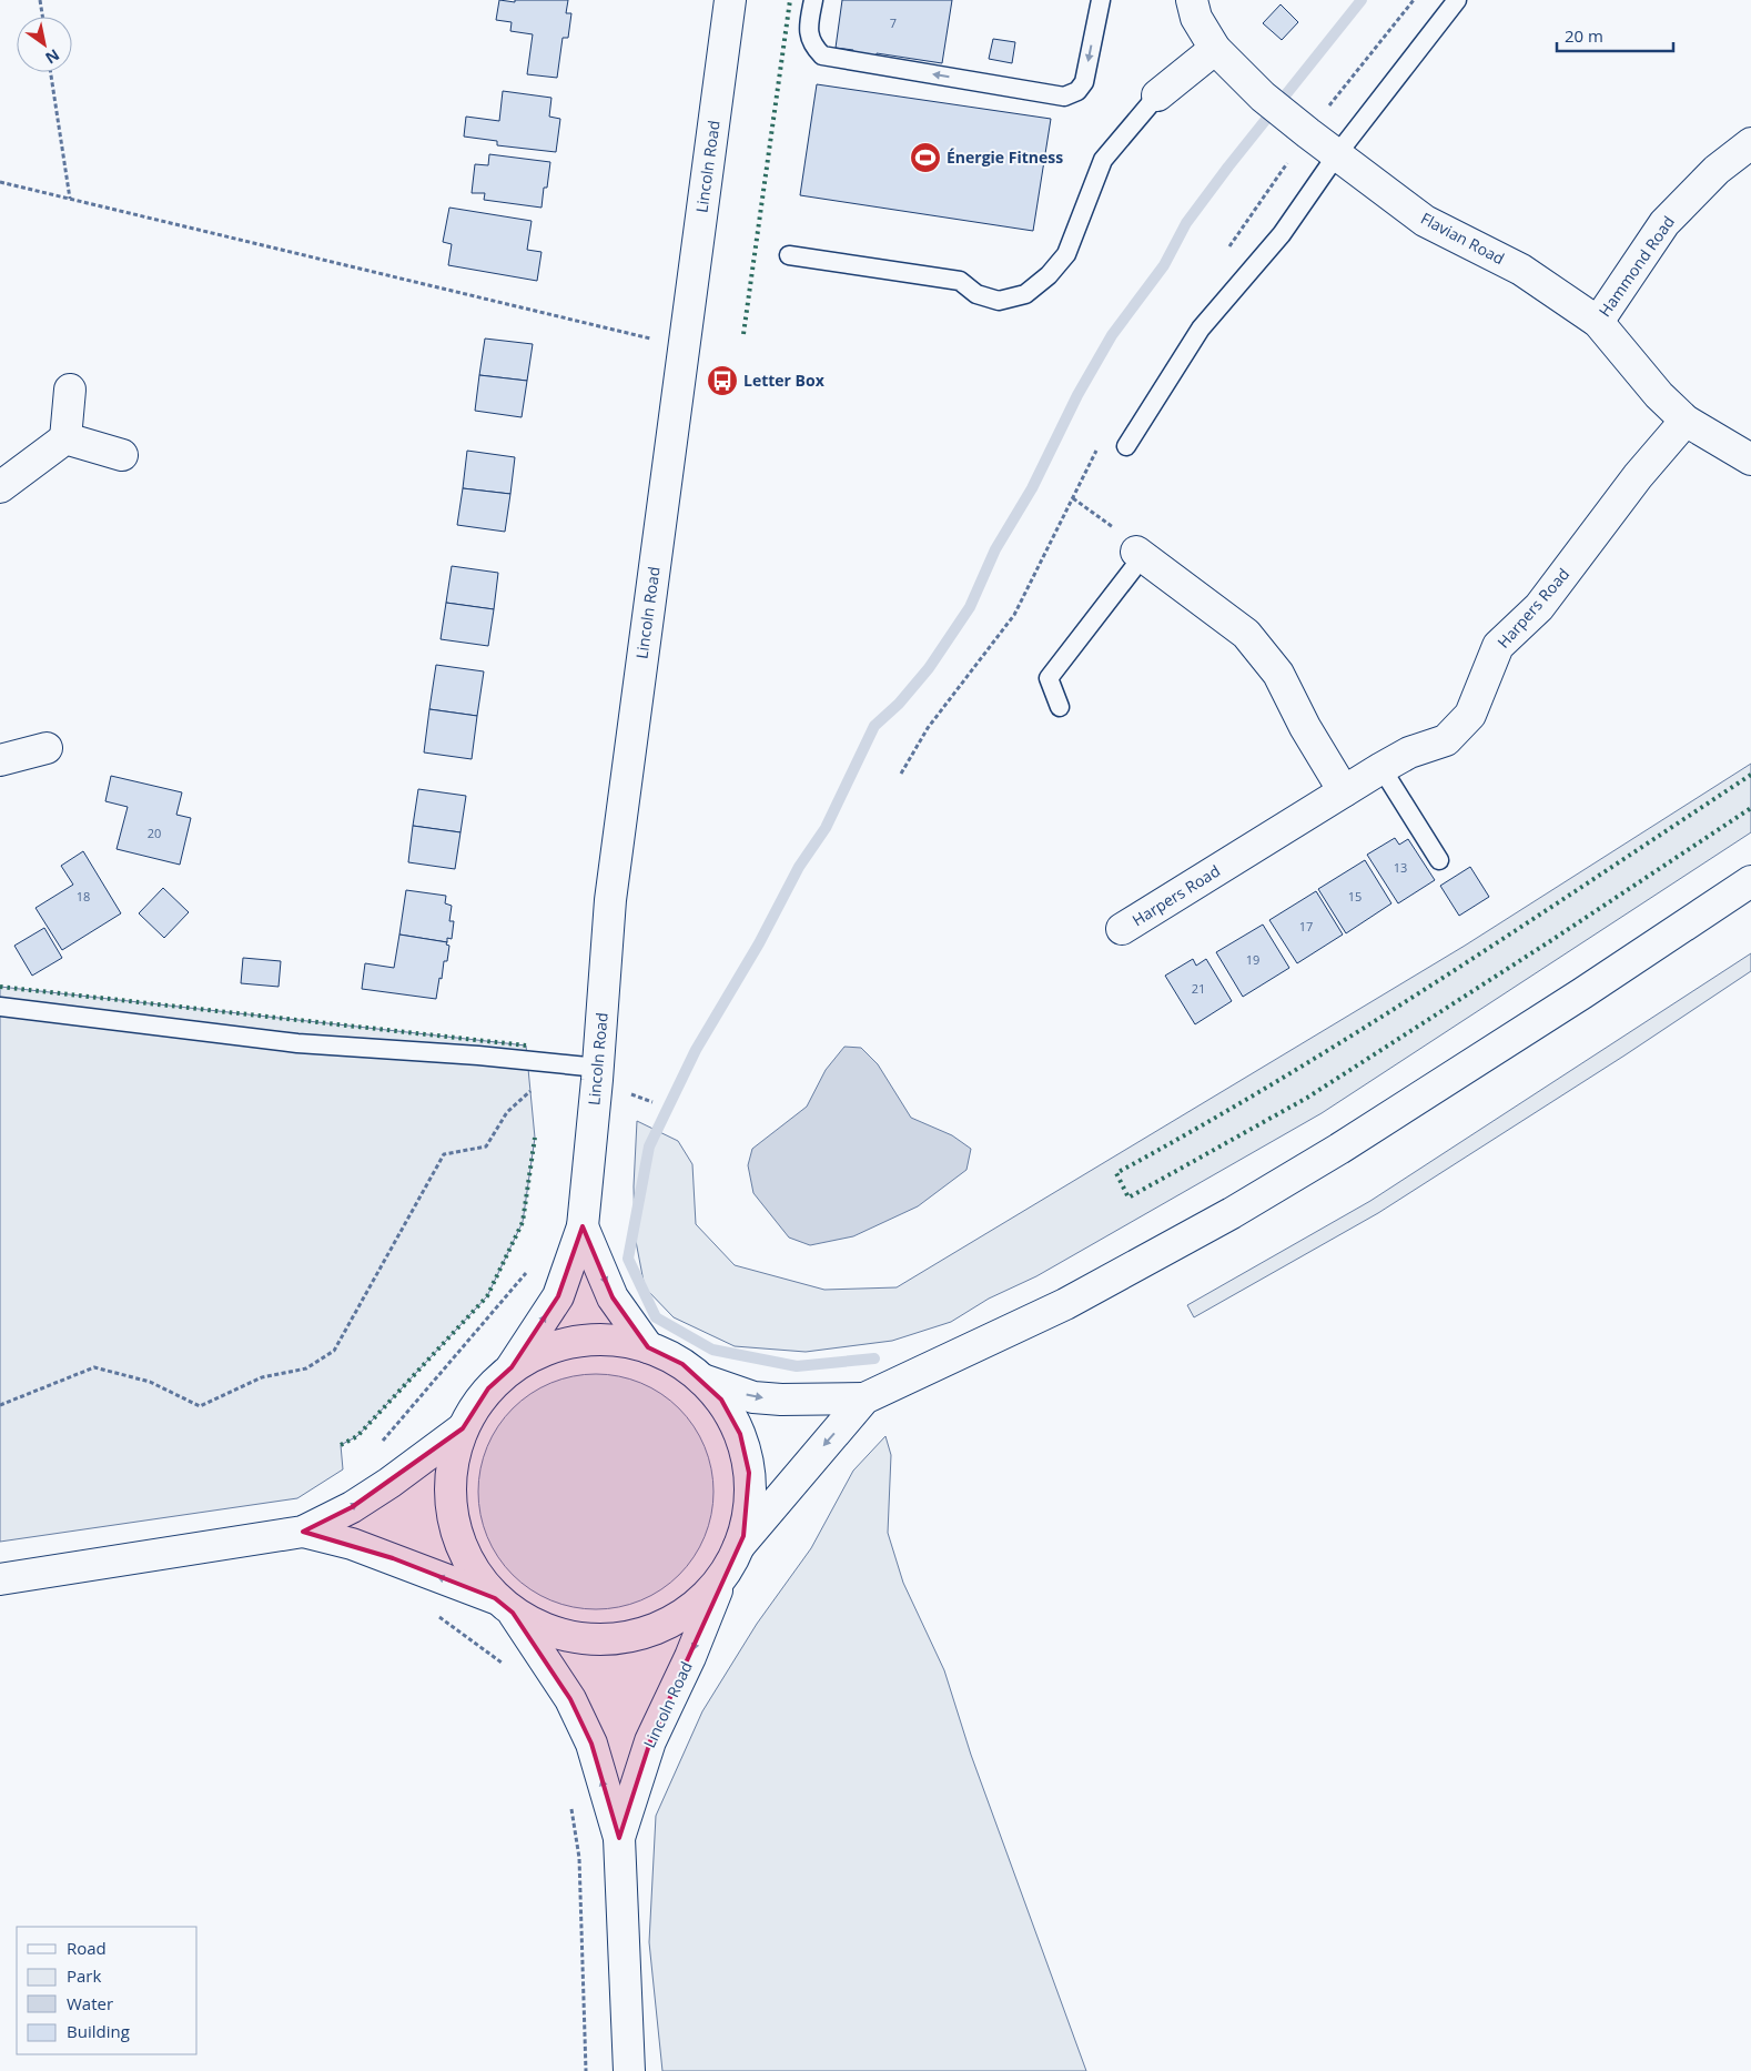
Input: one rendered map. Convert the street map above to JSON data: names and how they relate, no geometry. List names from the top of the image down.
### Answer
{
  "streets": {
    "main road": [
      "Lincoln Road",
      "Flavian Road",
      "Hammond Road",
      "Harpers Road"
    ]
  },
  "crossings": [
    ["Flavian Road", "Hammond Road"],
    ["Flavian Road", "Harpers Road"]
  ],
  "places": {
    "sports": ["Énergie Fitness"],
    "bus stop": ["Letter Box"]
  },
  "house_numbers": [
    "7",
    "20",
    "13",
    "18",
    "15",
    "17",
    "19",
    "21"
  ],
  "legend": [
    "Road",
    "Park",
    "Water",
    "Building"
  ],
  "scale_bar": "20 m",
  "north": "bottom right"
}
